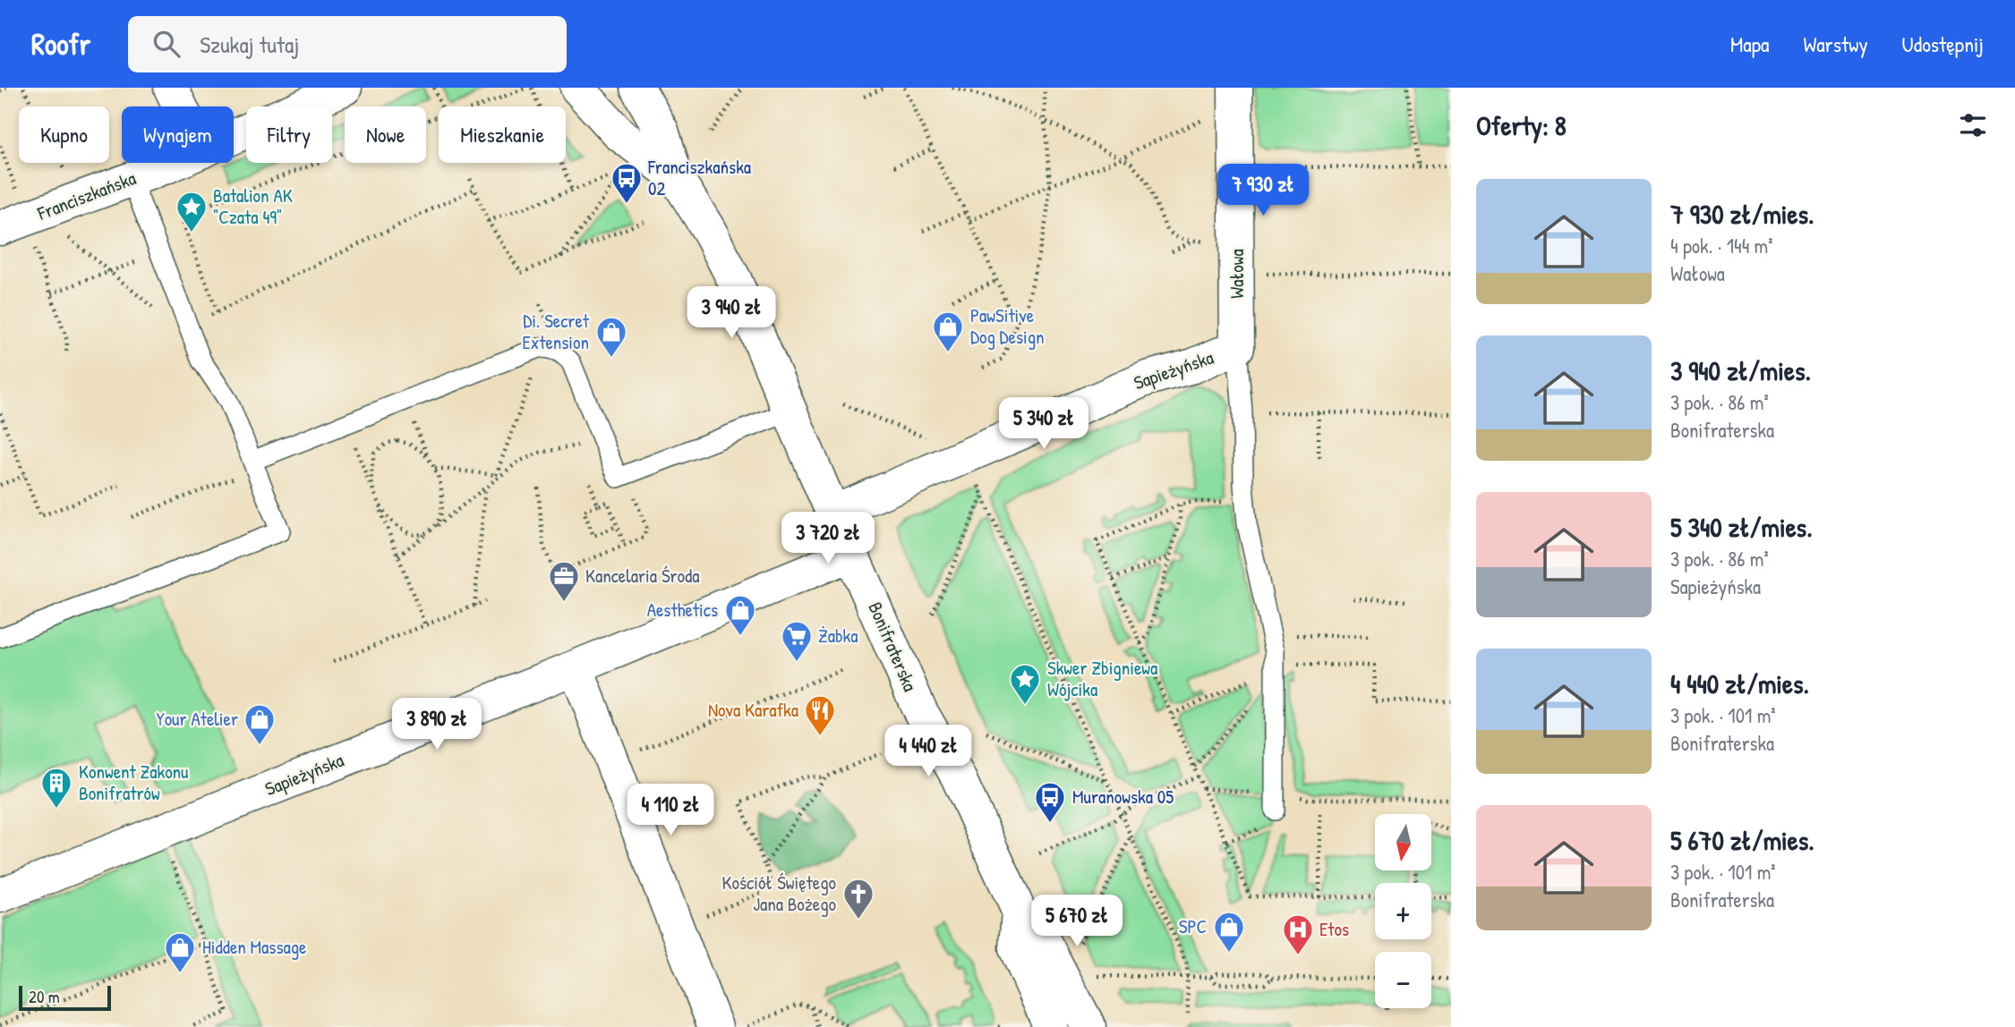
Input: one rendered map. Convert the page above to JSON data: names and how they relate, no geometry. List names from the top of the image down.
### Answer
{
  "streets": {
    "street": [
      "Franciszkańska",
      "Wałowa",
      "Sapieżyńska",
      "Bonifraterska"
    ]
  },
  "crossings": [
    ["Wałowa", "Sapieżyńska"],
    ["Sapieżyńska", "Bonifraterska"]
  ],
  "places": {
    "bus stop": ["Franciszkańska 02", "Muranowska 05"],
    "place": ["Batalion AK \"Czata 49\"", "Skwer Zbigniewa Wójcika"],
    "shop": [
      "PawSitive Dog Design",
      "Di. Secret Extension",
      "Aesthetics",
      "Your Atelier",
      "SPC",
      "Hidden Massage"
    ],
    "office": ["Kancelaria Środa"],
    "supermarket": ["Żabka"],
    "restaurant": ["Nova Karafka"],
    "building": ["Konwent Zakonu Bonifratrów"],
    "church": ["Kościół Świętego Jana Bożego"],
    "hospital": ["Etos"]
  },
  "scale_bar": "20 m",
  "north": "bottom",
  "page": {
    "header": "Roofr",
    "search": "Szukaj tutaj",
    "nav": ["Mapa", "Warstwy", "Udostępnij"],
    "heading": "Oferty: 8",
    "chip": [
      "Kupno",
      "Wynajem",
      "Filtry",
      "Nowe",
      "Mieszkanie"
    ],
    "list": [
      {
        "name": "7 930 zł/mies.",
        "note": "4 pok. · 144 m² · Wałowa"
      },
      {
        "name": "3 940 zł/mies.",
        "note": "3 pok. · 86 m² · Bonifraterska"
      },
      {
        "name": "5 340 zł/mies.",
        "note": "3 pok. · 86 m² · Sapieżyńska"
      },
      {
        "name": "4 440 zł/mies.",
        "note": "3 pok. · 101 m² · Bonifraterska"
      },
      {
        "name": "5 670 zł/mies.",
        "note": "3 pok. · 101 m² · Bonifraterska"
      }
    ],
    "price": [
      "7 930 zł",
      "3 940 zł",
      "5 340 zł",
      "3 720 zł",
      "3 890 zł",
      "4 440 zł",
      "4 110 zł",
      "5 670 zł"
    ],
    "map_buttons": ["+", "−"],
    "scale": "20 m"
  }
}
